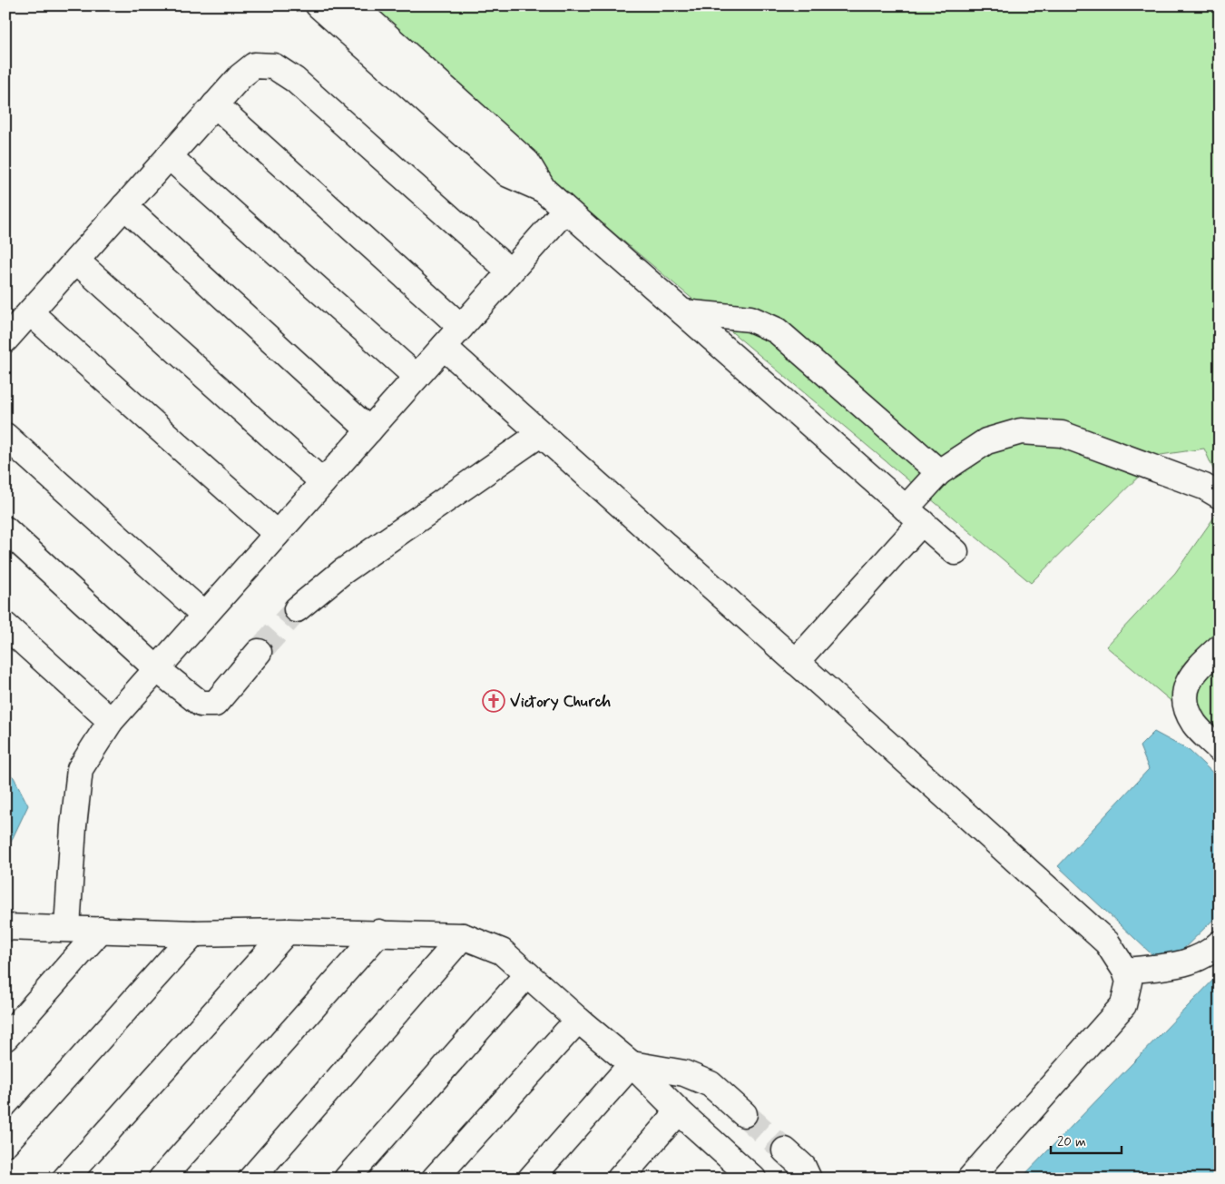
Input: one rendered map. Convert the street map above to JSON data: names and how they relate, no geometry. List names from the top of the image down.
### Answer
{
  "places": {
    "church": ["Victory Church"]
  },
  "scale_bar": "20 m"
}
